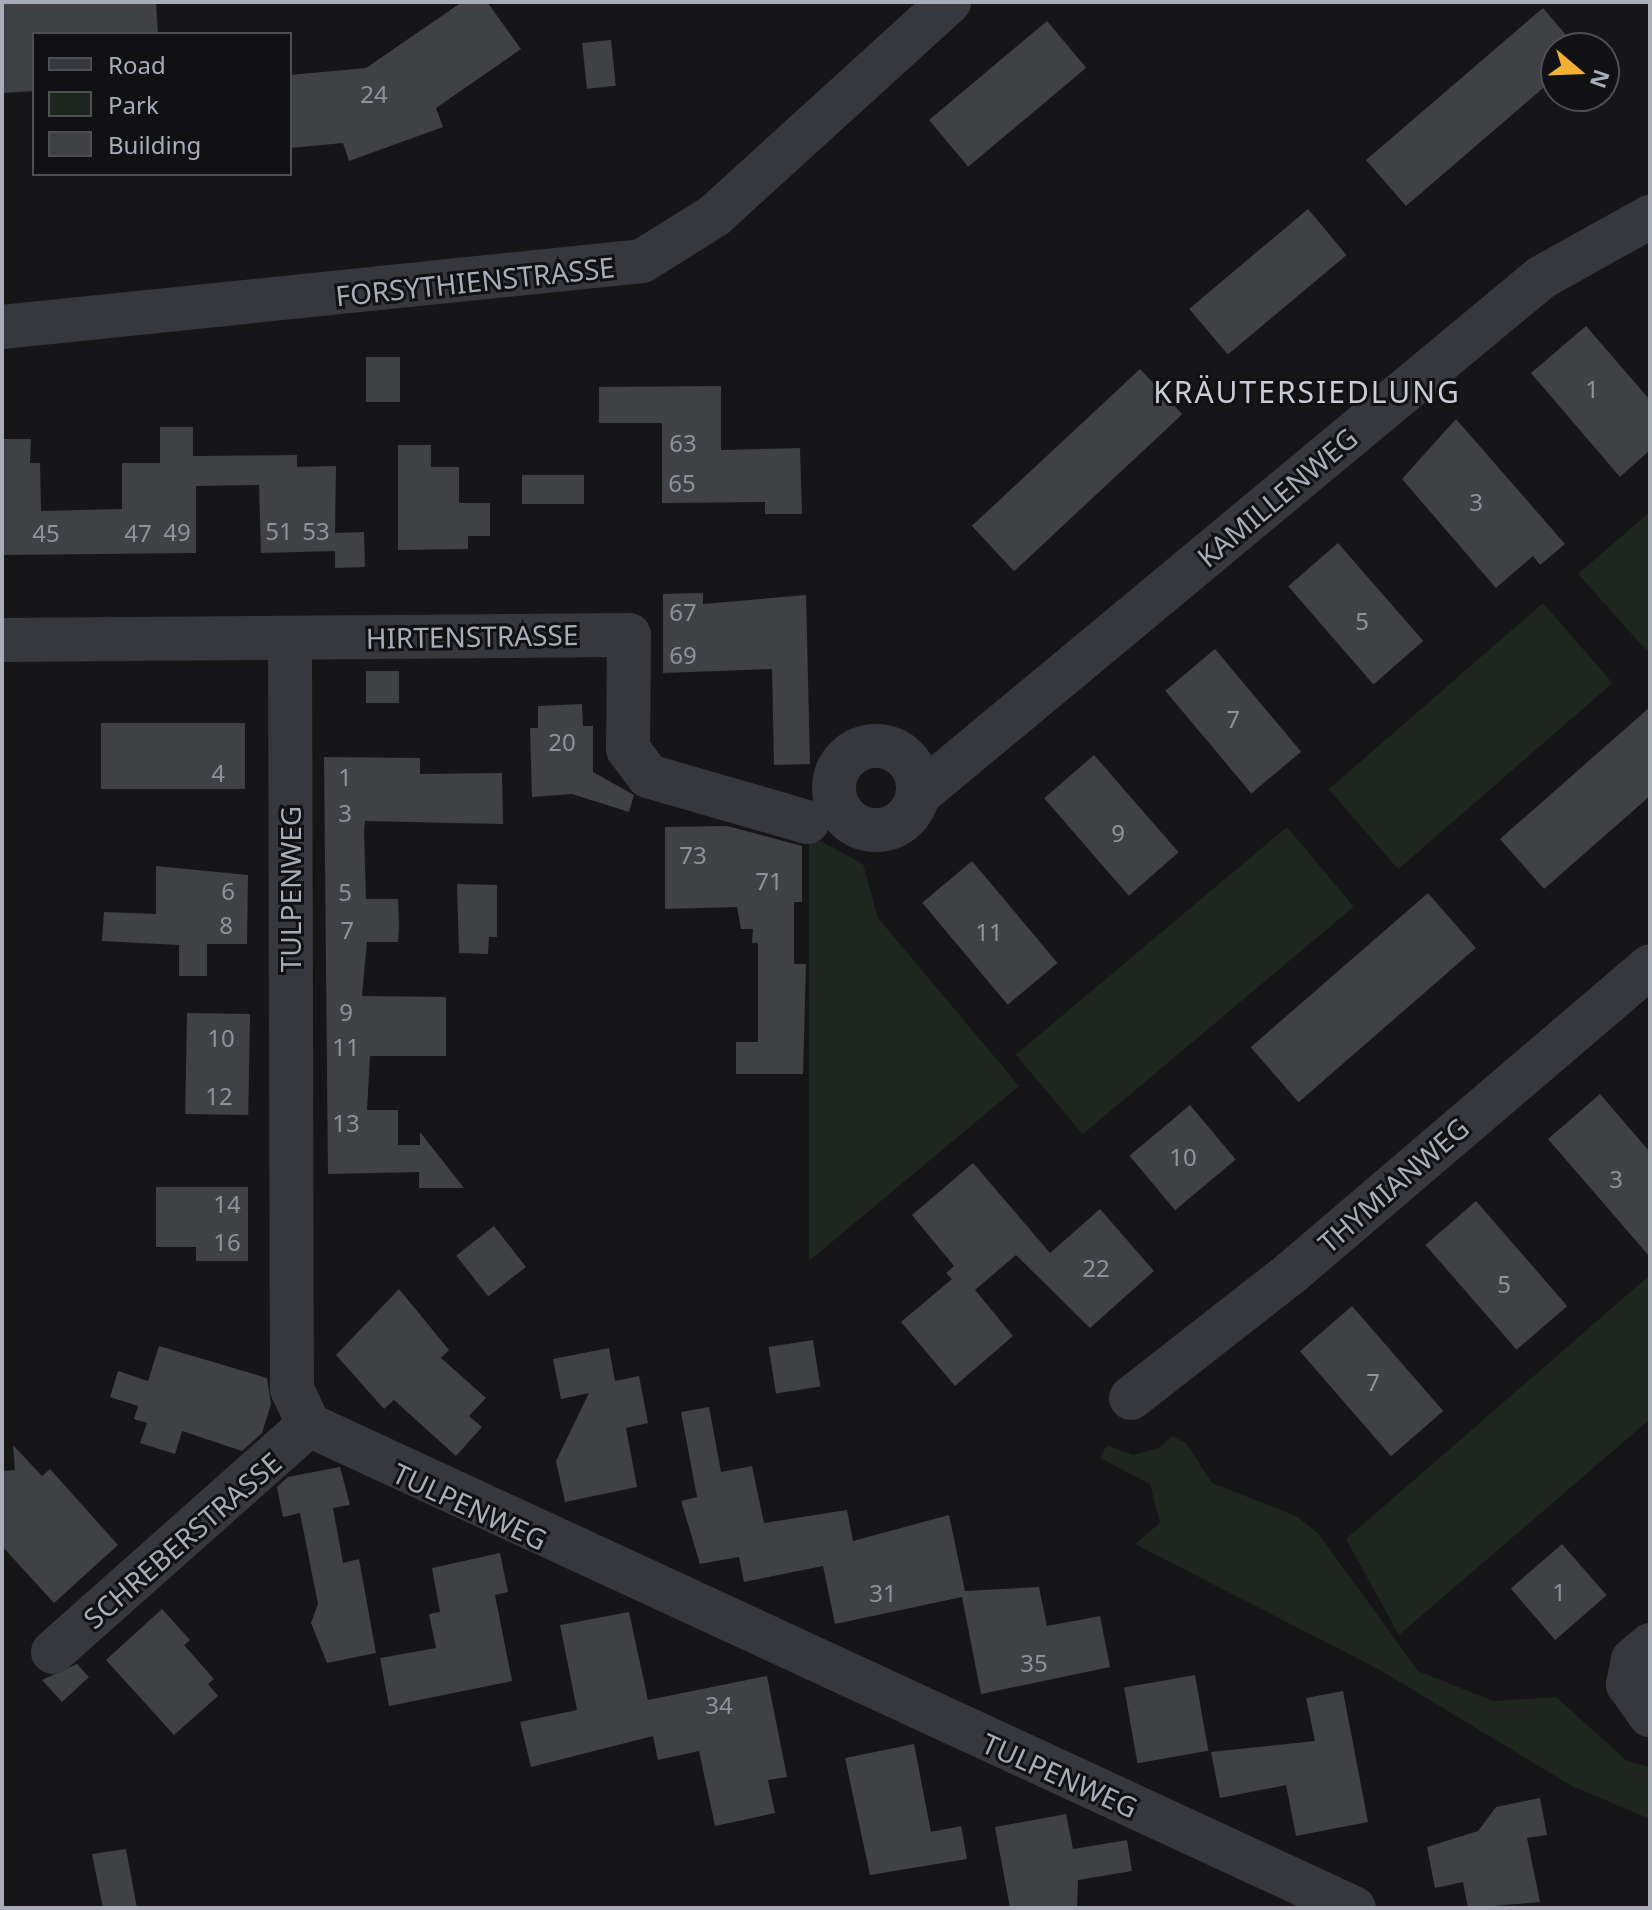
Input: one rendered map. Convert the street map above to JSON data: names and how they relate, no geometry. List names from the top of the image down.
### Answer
{
  "streets": {
    "street": [
      "FORSYTHIENSTRASSE",
      "KAMILLENWEG",
      "HIRTENSTRASSE",
      "TULPENWEG",
      "THYMIANWEG",
      "SCHREBERSTRASSE"
    ]
  },
  "crossings": [
    ["HIRTENSTRASSE", "TULPENWEG"],
    ["TULPENWEG", "SCHREBERSTRASSE"]
  ],
  "districts": ["KRÄUTERSIEDLUNG"],
  "house_numbers": [
    "24",
    "1",
    "63",
    "65",
    "3",
    "51",
    "53",
    "49",
    "45",
    "47",
    "67",
    "5",
    "69",
    "7",
    "20",
    "4",
    "1",
    "3",
    "9",
    "73",
    "71",
    "6",
    "5",
    "8",
    "7",
    "11",
    "9",
    "10",
    "11",
    "12",
    "13",
    "10",
    "3",
    "14",
    "16",
    "22",
    "5",
    "7",
    "1",
    "31",
    "35",
    "34"
  ],
  "legend": ["Road", "Park", "Building"],
  "north": "right"
}
